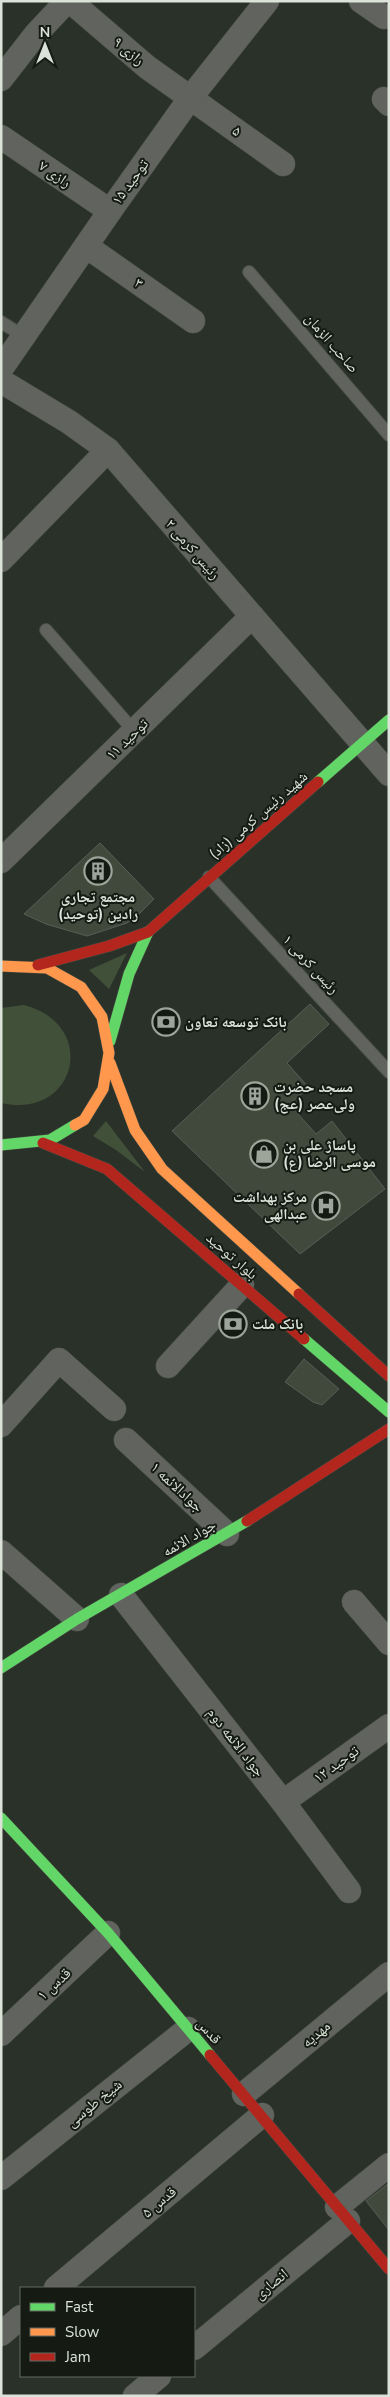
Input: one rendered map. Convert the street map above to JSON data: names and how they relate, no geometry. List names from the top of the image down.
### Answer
{
  "streets": {
    "main road": [
      "شهید رئیس کرمی (زاد)",
      "بلوار توحید",
      "جواد الائمه",
      "قدس"
    ],
    "street": [
      "رازی ۹",
      "۵",
      "رازی ۷",
      "توحید ۱۵",
      "۳",
      "رئیس کرمی ۲",
      "توحید ۱۱",
      "جوادالائمه ۱",
      "جواد الائمه دوم",
      "توحید ۱۲",
      "قدس ۱",
      "مهدیه",
      "شیخ طوسی",
      "قدس ۵",
      "انصاری"
    ],
    "lane": ["صاحب الزمان", "رئیس کرمی ۱"]
  },
  "crossings": [
    ["رازی ۹", "۵"],
    ["رازی ۹", "توحید ۱۵"],
    ["۵", "توحید ۱۵"],
    ["رازی ۷", "توحید ۱۵"],
    ["توحید ۱۵", "۳"],
    ["رئیس کرمی ۲", "توحید ۱۱"],
    ["رئیس کرمی ۲", "شهید رئیس کرمی (زاد)"],
    ["شهید رئیس کرمی (زاد)", "رئیس کرمی ۱"],
    ["جوادالائمه ۱", "جواد الائمه"],
    ["جواد الائمه", "جواد الائمه دوم"],
    ["جواد الائمه دوم", "توحید ۱۲"],
    ["قدس ۱", "قدس"],
    ["قدس", "مهدیه"],
    ["قدس", "شیخ طوسی"],
    ["قدس", "قدس ۵"],
    ["قدس", "انصاری"]
  ],
  "places": {
    "building": ["مجتمع تجاری رادین (توحید)", "مسجد حضرت ولی‌عصر (عج)"],
    "bank": ["بانک توسعه تعاون", "بانک ملت"],
    "shop": ["پاساژ علی بن موسی الرضا (ع)"],
    "hospital": ["مرکز بهداشت عبدالهی"]
  },
  "legend": ["Fast", "Slow", "Jam"],
  "north": "top"
}
